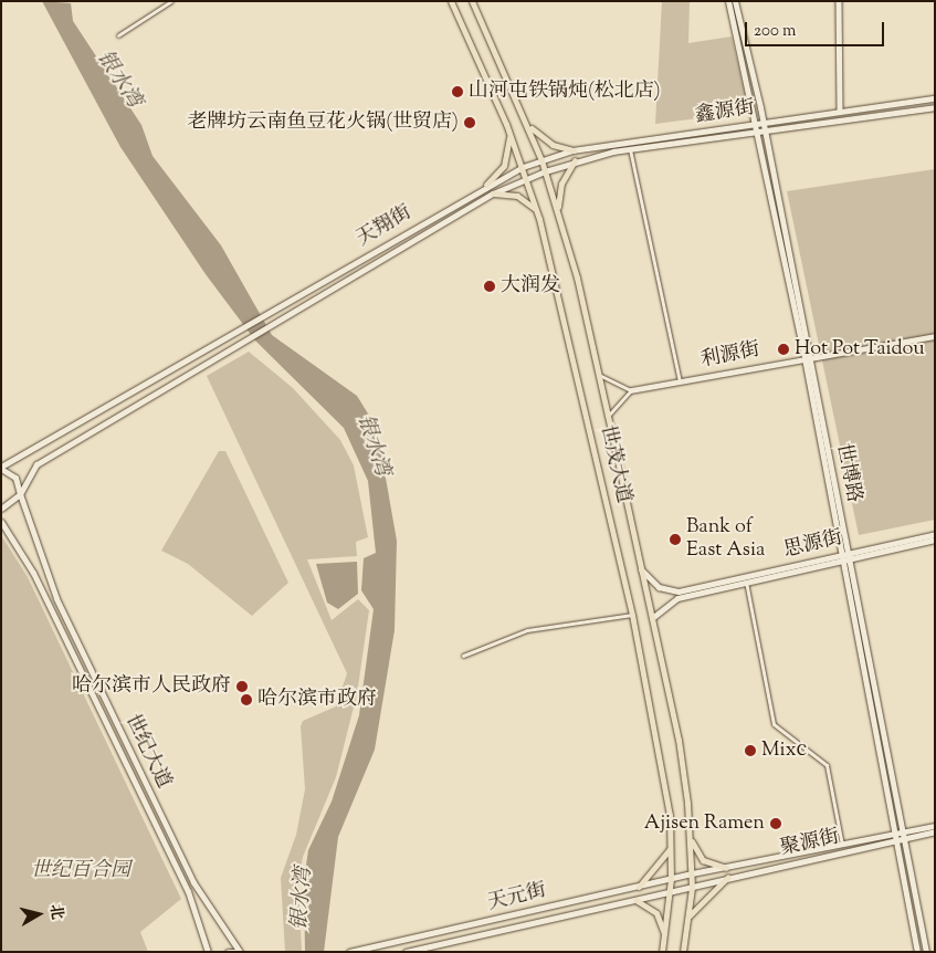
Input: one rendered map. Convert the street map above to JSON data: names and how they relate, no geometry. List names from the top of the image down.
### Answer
{
  "streets": {
    "main road": [
      "鑫源街",
      "天翔街",
      "世茂大道",
      "世博路",
      "思源街",
      "世纪大道",
      "聚源街",
      "天元街"
    ],
    "street": ["利源街"]
  },
  "crossings": [
    ["鑫源街", "天翔街"],
    ["鑫源街", "世茂大道"],
    ["鑫源街", "世博路"],
    ["天翔街", "世茂大道"],
    ["天翔街", "世纪大道"],
    ["利源街", "世博路"],
    ["世茂大道", "思源街"],
    ["世茂大道", "聚源街"],
    ["世茂大道", "天元街"],
    ["世博路", "思源街"],
    ["世博路", "聚源街"],
    ["聚源街", "天元街"]
  ],
  "water": ["银水湾"],
  "parks": ["世纪百合园"],
  "places": [
    "山河屯铁锅炖(松北店)",
    "老牌坊云南鱼豆花火锅(世贸店)",
    "大润发",
    "Hot Pot Taidou",
    "Bank of East Asia",
    "哈尔滨市人民政府",
    "哈尔滨市政府",
    "Mixс",
    "Ajisen Ramen"
  ],
  "scale_bar": "200 m",
  "north": "right"
}
